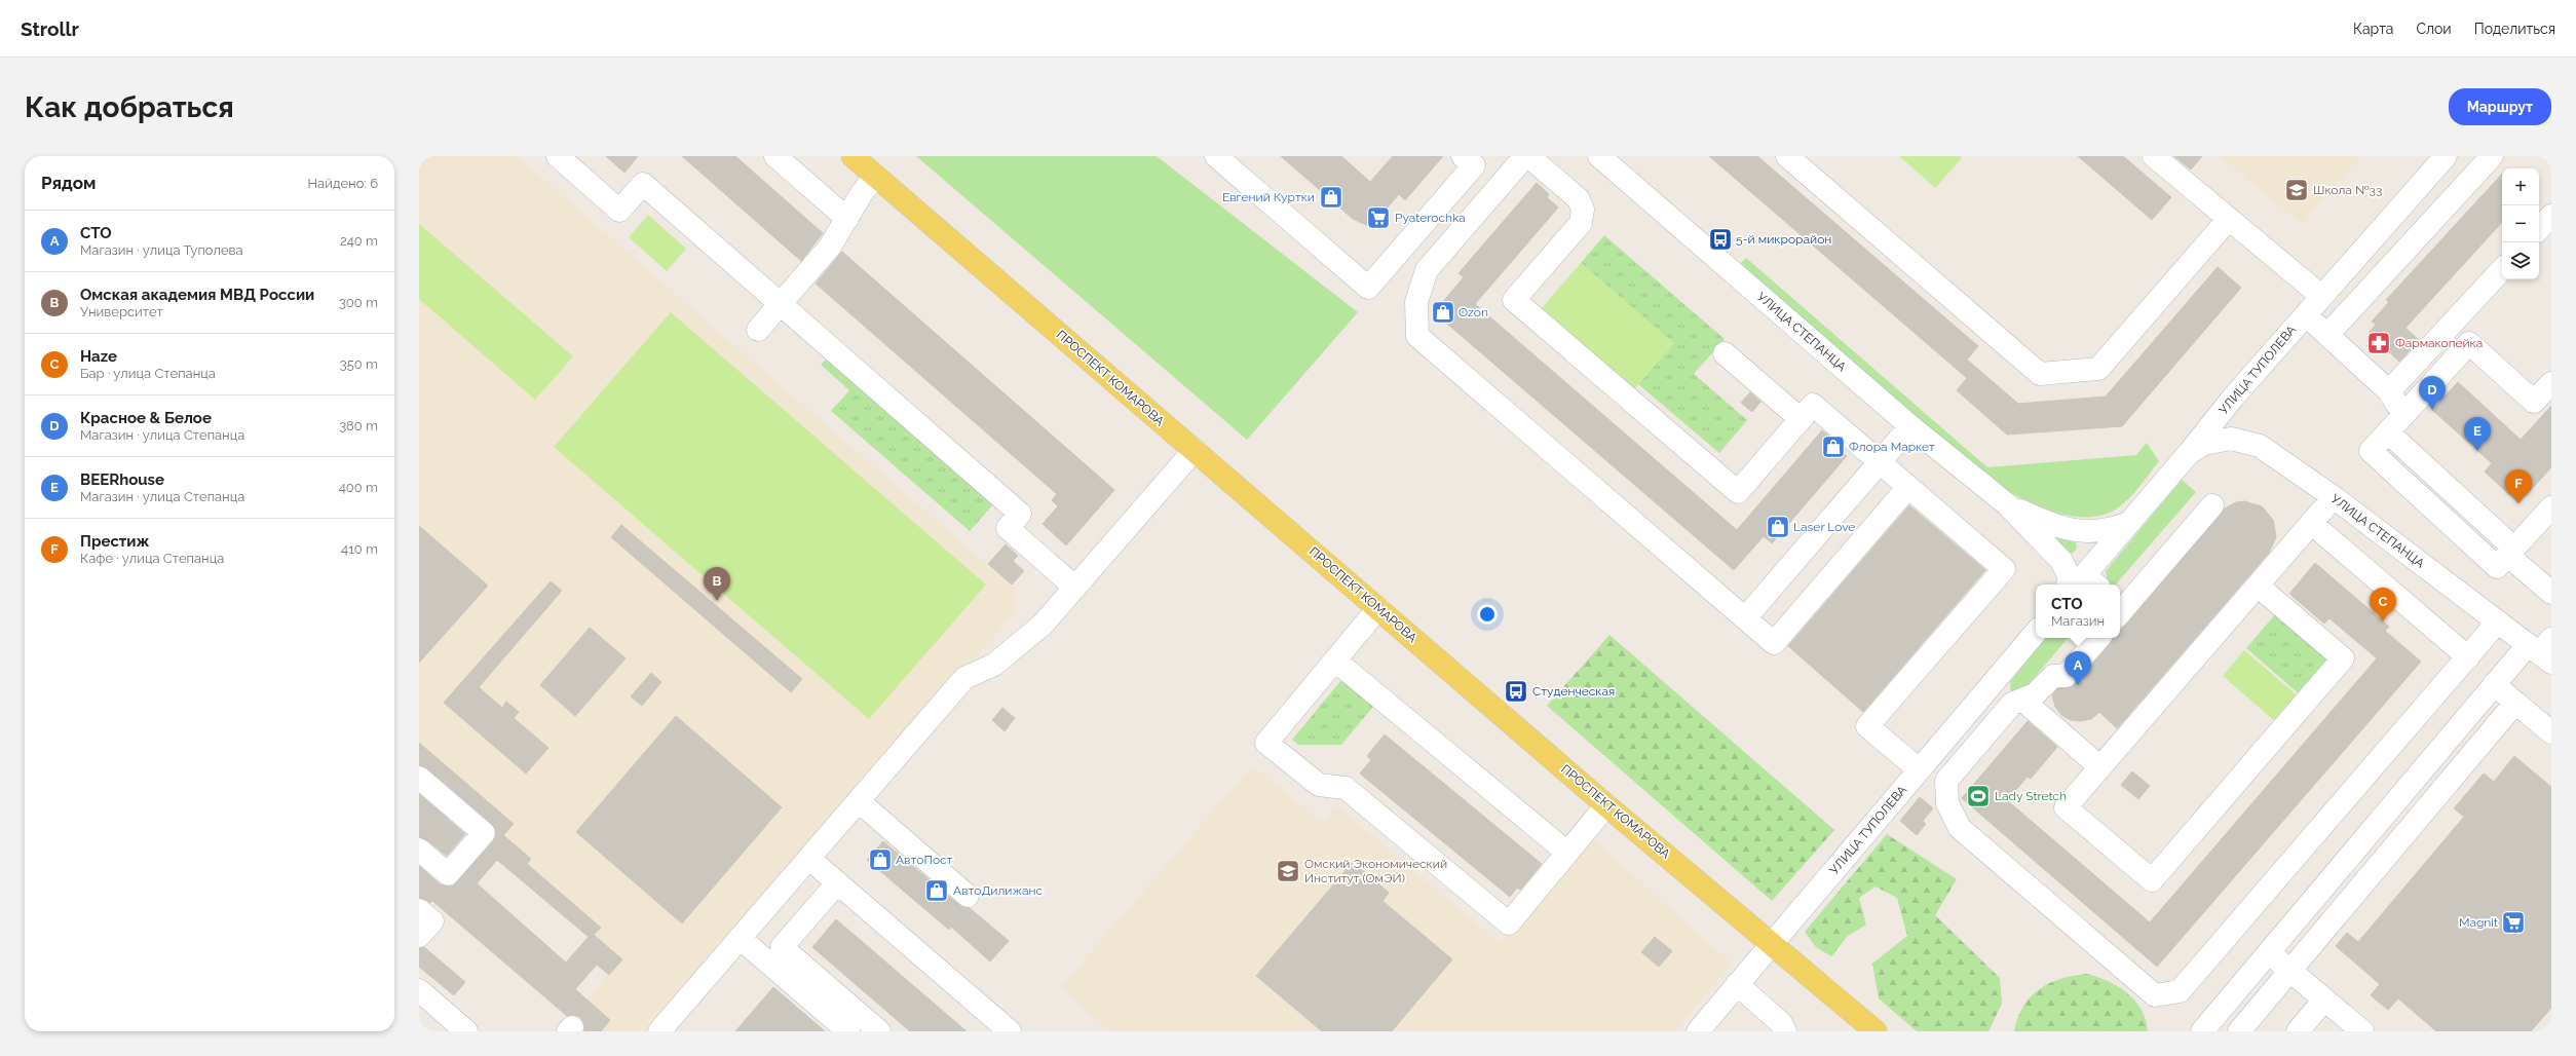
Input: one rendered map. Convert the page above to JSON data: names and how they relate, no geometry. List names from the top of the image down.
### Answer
{
  "streets": {
    "main road": ["ПРОСПЕКТ КОМАРОВА"],
    "street": ["УЛИЦА СТЕПАНЦА", "УЛИЦА ТУПОЛЕВА"]
  },
  "crossings": [
    ["УЛИЦА СТЕПАНЦА", "УЛИЦА ТУПОЛЕВА"],
    ["УЛИЦА ТУПОЛЕВА", "ПРОСПЕКТ КОМАРОВА"]
  ],
  "places": {
    "school or university": ["Школа №33", "Омский Экономический Институт (ОмЭИ)"],
    "shop": [
      "Евгений Куртки",
      "Ozon",
      "Флора Маркет",
      "Laser Love",
      "АвтоПост",
      "АвтоДилижанс"
    ],
    "supermarket": ["Pyaterochka", "Magnit"],
    "bus stop": ["5-й микрорайон", "Студенческая"],
    "pharmacy": ["Фармакопейка"],
    "sports": ["Lady Stretch"]
  },
  "page": {
    "header": "Strollr",
    "nav": ["Карта", "Слои", "Поделиться"],
    "buttons": "Маршрут",
    "title": "Как добраться",
    "heading": ["Рядом", "Найдено: 6"],
    "map_buttons": ["+", "−"],
    "list": [
      {
        "mark": "A",
        "name": "СТО",
        "note": "Магазин · улица Туполева",
        "value": "240 m"
      },
      {
        "mark": "B",
        "name": "Омская академия МВД России",
        "note": "Университет",
        "value": "300 m"
      },
      {
        "mark": "C",
        "name": "Haze",
        "note": "Бар · улица Степанца",
        "value": "350 m"
      },
      {
        "mark": "D",
        "name": "Красное & Белое",
        "note": "Магазин · улица Степанца",
        "value": "380 m"
      },
      {
        "mark": "E",
        "name": "BEERhouse",
        "note": "Магазин · улица Степанца",
        "value": "400 m"
      },
      {
        "mark": "F",
        "name": "Престиж",
        "note": "Кафе · улица Степанца",
        "value": "410 m"
      }
    ],
    "pins": [
      "D",
      "E",
      "F",
      "B",
      "C",
      "A"
    ],
    "popup": ["СТО", "Магазин"]
  }
}
